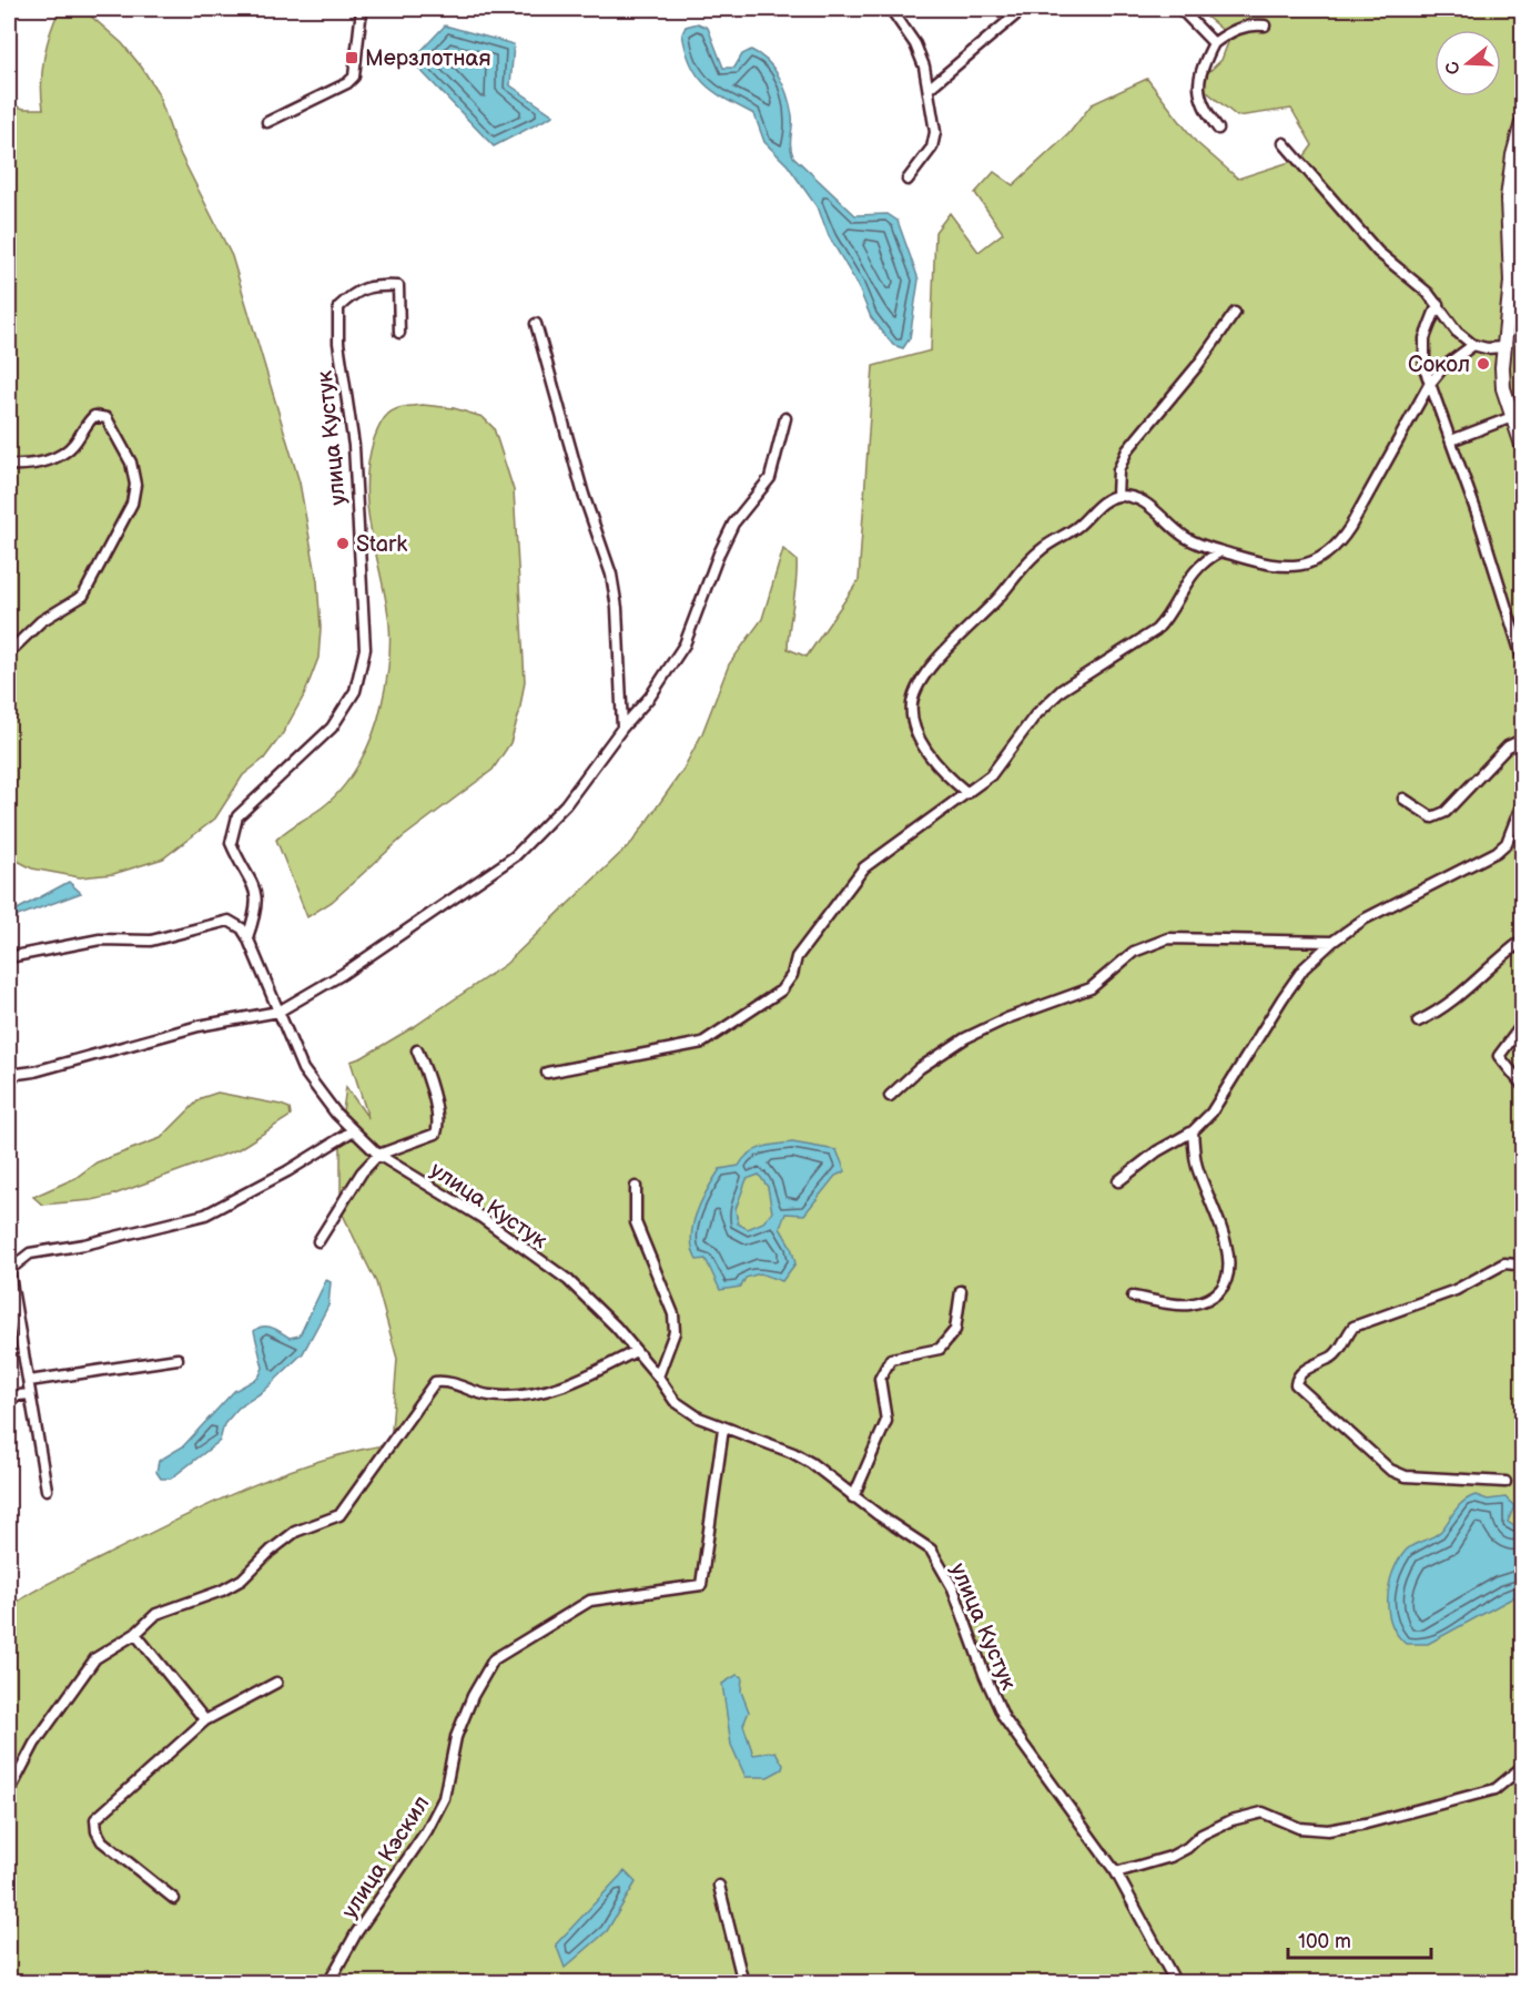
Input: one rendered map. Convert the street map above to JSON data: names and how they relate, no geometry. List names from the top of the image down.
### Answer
{
  "streets": {
    "street": ["улица Кустук", "улица Кэскил"]
  },
  "crossings": [
    ["улица Кустук", "улица Кэскил"]
  ],
  "places": {
    "transit": ["Мерзлотная"],
    "other": ["Сокол", "Stark"]
  },
  "scale_bar": "100 m",
  "north": "left"
}
